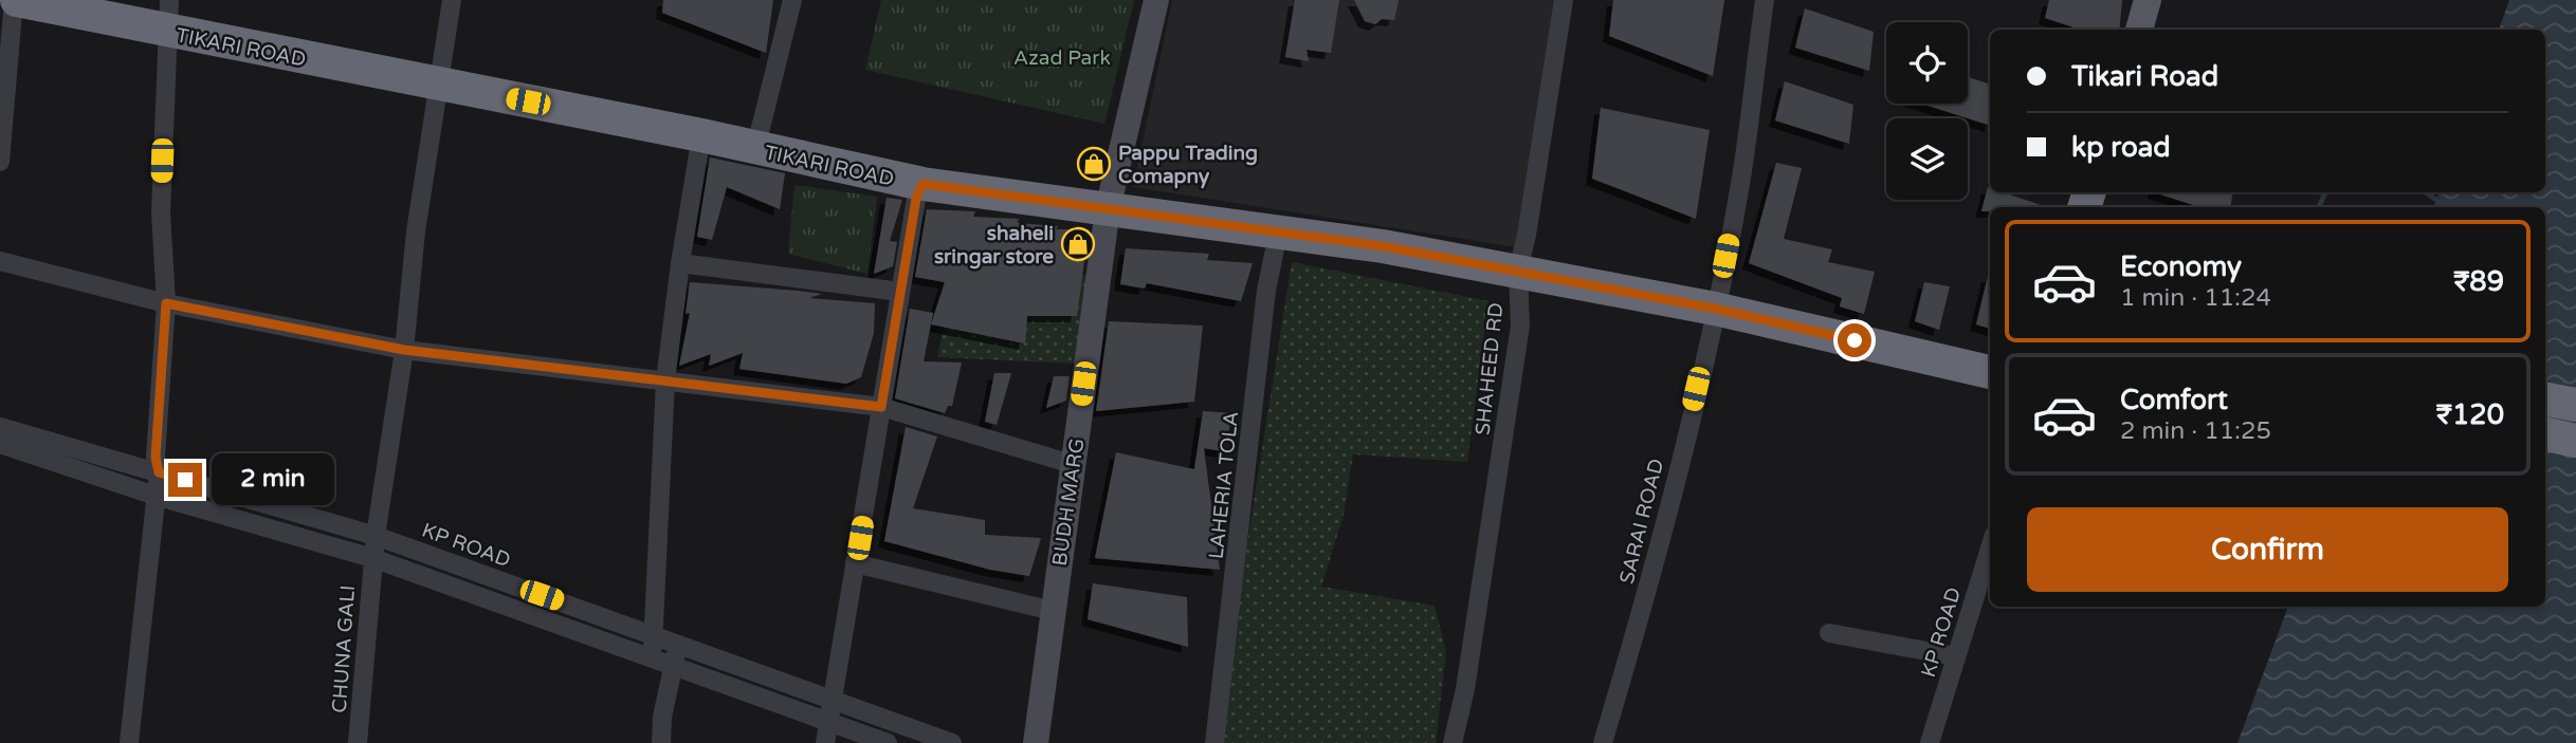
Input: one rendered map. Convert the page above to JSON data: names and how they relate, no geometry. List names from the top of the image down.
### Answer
{
  "streets": {
    "highway": ["TIKARI ROAD"],
    "street": [
      "SHAHEED RD",
      "LAHERIA TOLA",
      "BUDH MARG",
      "SARAI ROAD",
      "KP ROAD",
      "CHUNA GALI"
    ]
  },
  "crossings": [
    ["TIKARI ROAD", "SHAHEED RD"],
    ["TIKARI ROAD", "LAHERIA TOLA"],
    ["TIKARI ROAD", "BUDH MARG"],
    ["TIKARI ROAD", "SARAI ROAD"],
    ["TIKARI ROAD", "CHUNA GALI"],
    ["KP ROAD", "CHUNA GALI"]
  ],
  "parks": ["Azad Park"],
  "places": {
    "shop": ["Pappu Trading Comapny", "shaheli sringar store"]
  },
  "page": {
    "banner": ["Tikari Road", "kp road"],
    "list": [
      {
        "name": "Economy",
        "note": "1 min · 11:24",
        "value": "₹89"
      },
      {
        "name": "Comfort",
        "note": "2 min · 11:25",
        "value": "₹120"
      }
    ],
    "bubble": "2 min",
    "buttons": "Confirm"
  }
}
